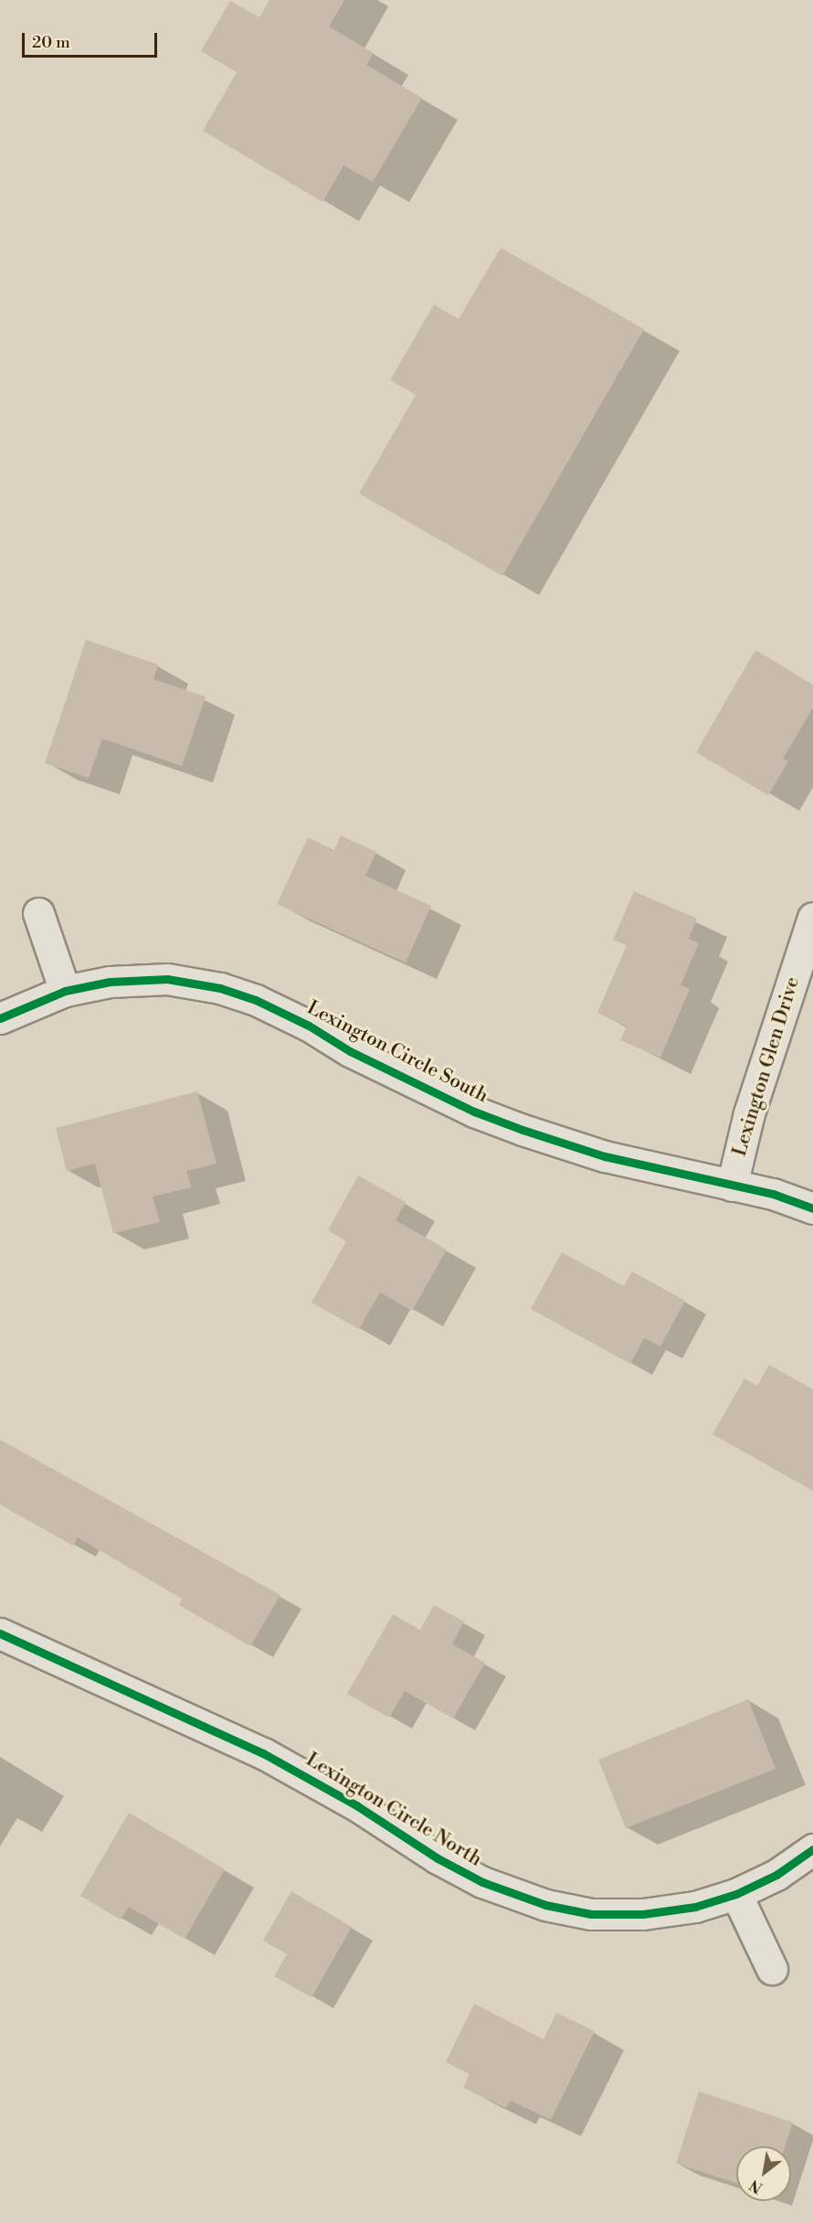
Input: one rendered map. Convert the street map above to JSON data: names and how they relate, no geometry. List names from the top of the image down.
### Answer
{
  "streets": {
    "street": ["Lexington Circle South", "Lexington Glen Drive", "Lexington Circle North"]
  },
  "crossings": [
    ["Lexington Circle South", "Lexington Glen Drive"]
  ],
  "scale_bar": "20 m",
  "north": "bottom left"
}
